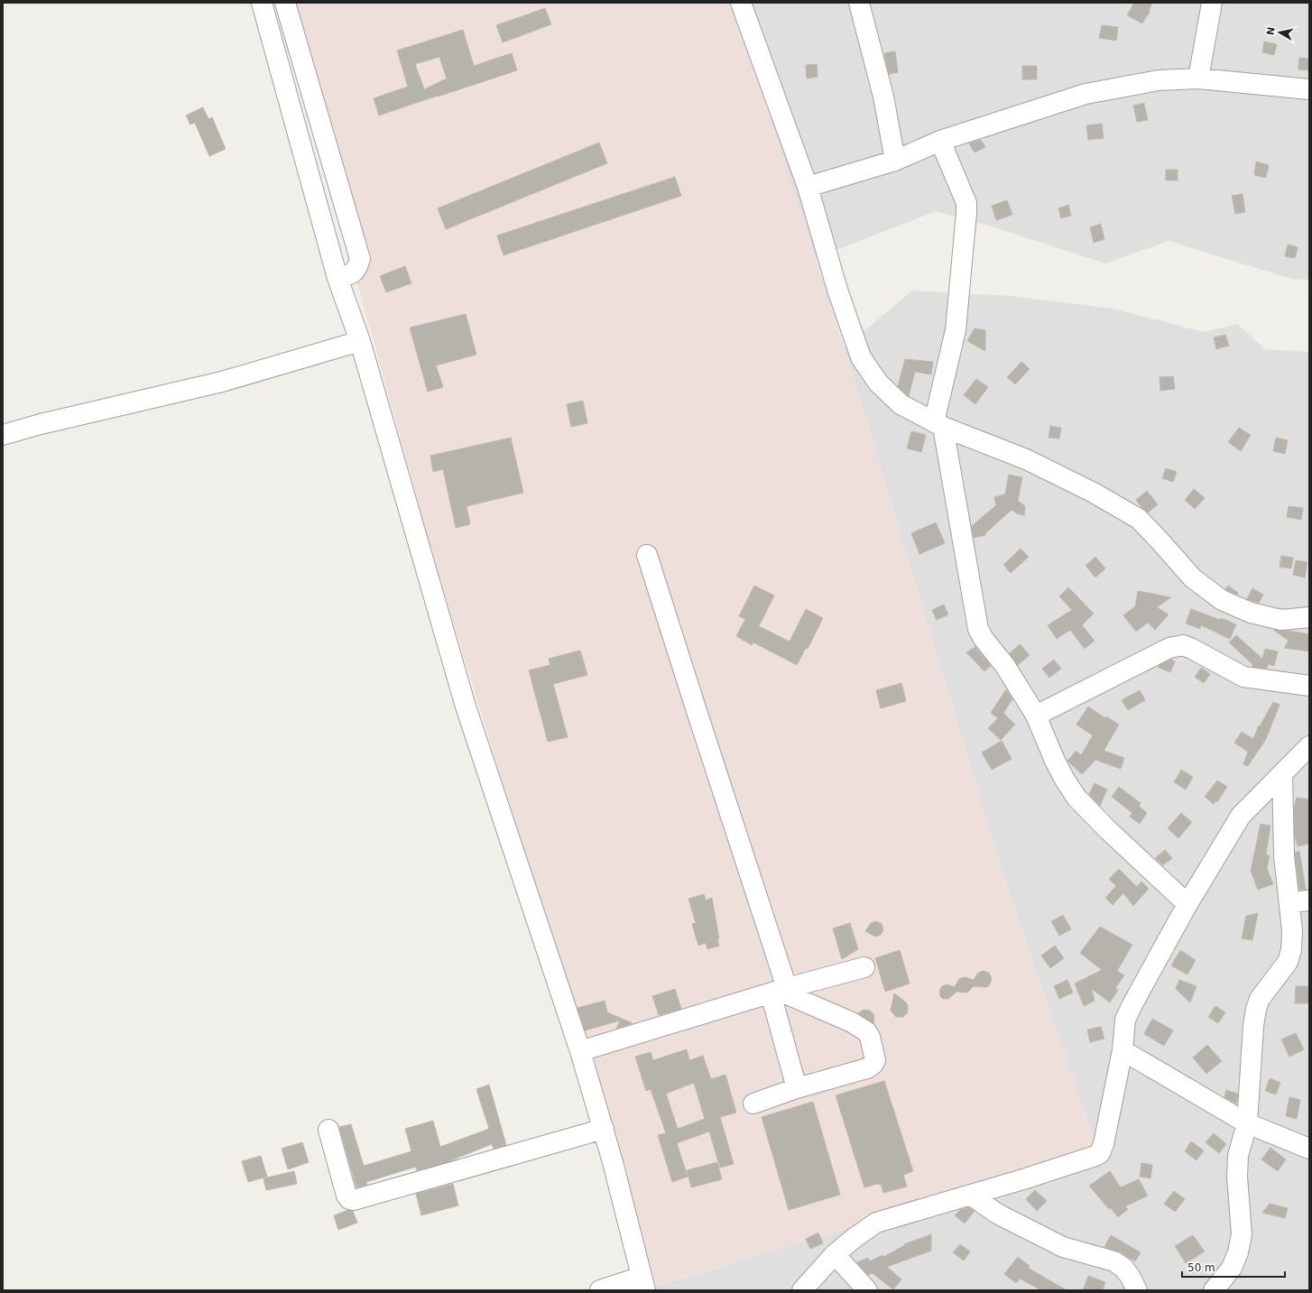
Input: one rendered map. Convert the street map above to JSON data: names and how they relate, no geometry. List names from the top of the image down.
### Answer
{
  "scale_bar": "50 m",
  "north": "left"
}
